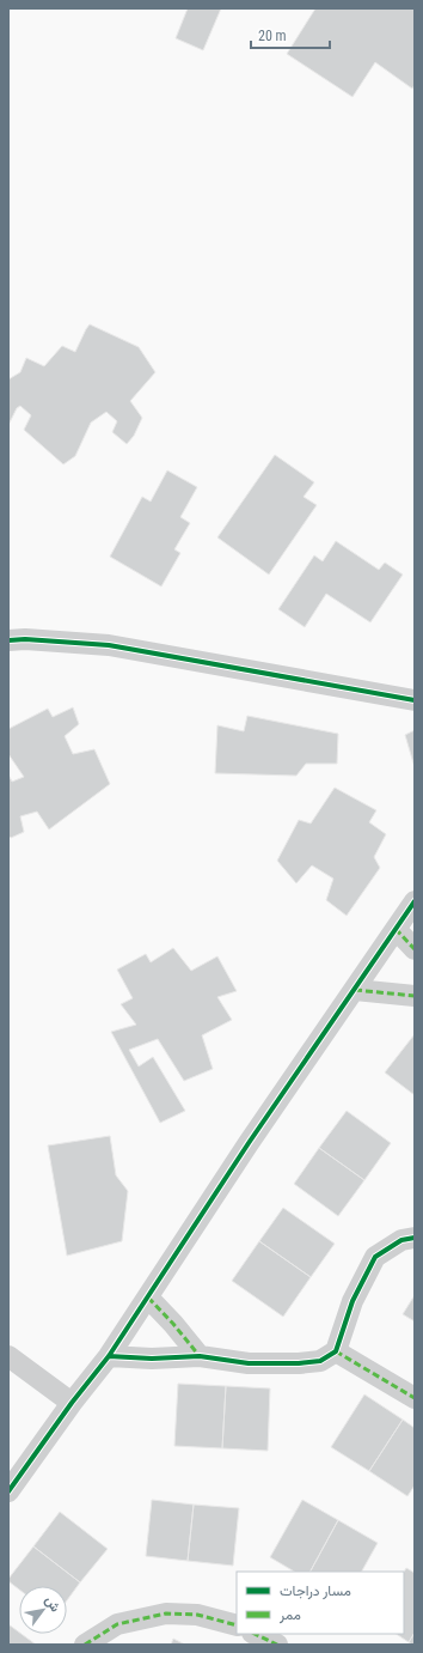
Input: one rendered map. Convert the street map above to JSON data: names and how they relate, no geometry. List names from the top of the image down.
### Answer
{
  "legend": ["مسار دراجات", "ممر"],
  "scale_bar": "20 m",
  "north": "top right"
}
